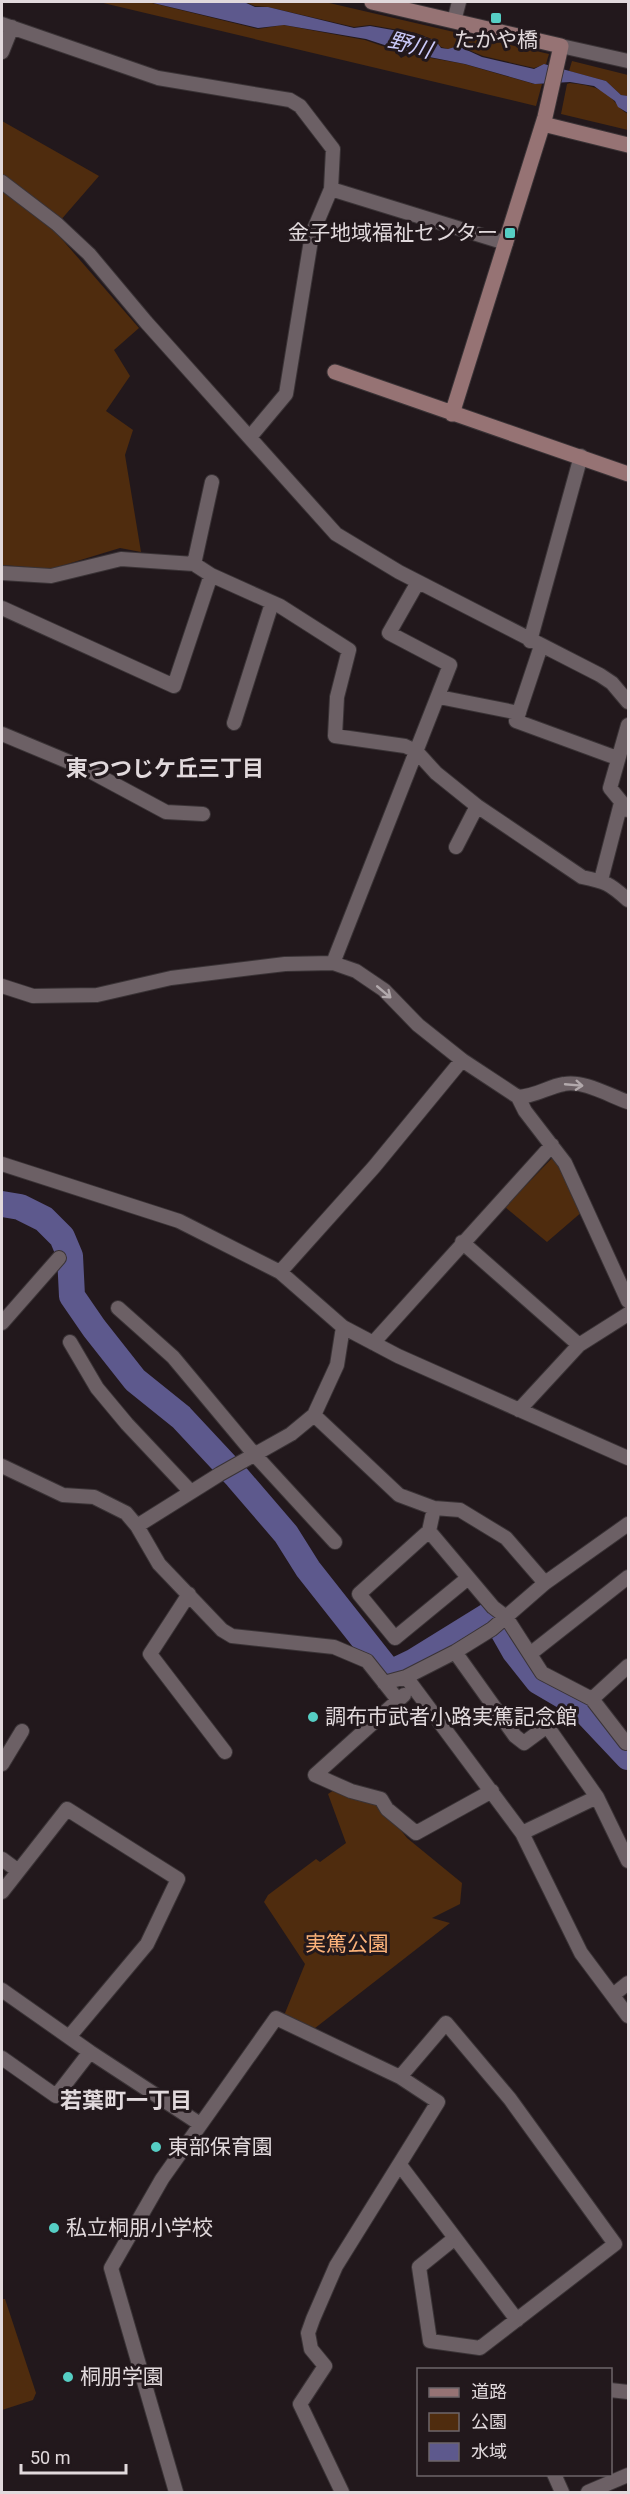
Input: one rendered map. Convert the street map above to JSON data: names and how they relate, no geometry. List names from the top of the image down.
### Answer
{
  "districts": ["東つつじケ丘三丁目", "若葉町一丁目"],
  "water": ["野川"],
  "parks": ["実篤公園"],
  "places": {
    "transit": ["たかや橋", "金子地域福祉センター"],
    "other": [
      "調布市武者小路実篤記念館",
      "東部保育園",
      "私立桐朋小学校",
      "桐朋学園"
    ]
  },
  "legend": ["道路", "公園", "水域"],
  "scale_bar": "50 m"
}
